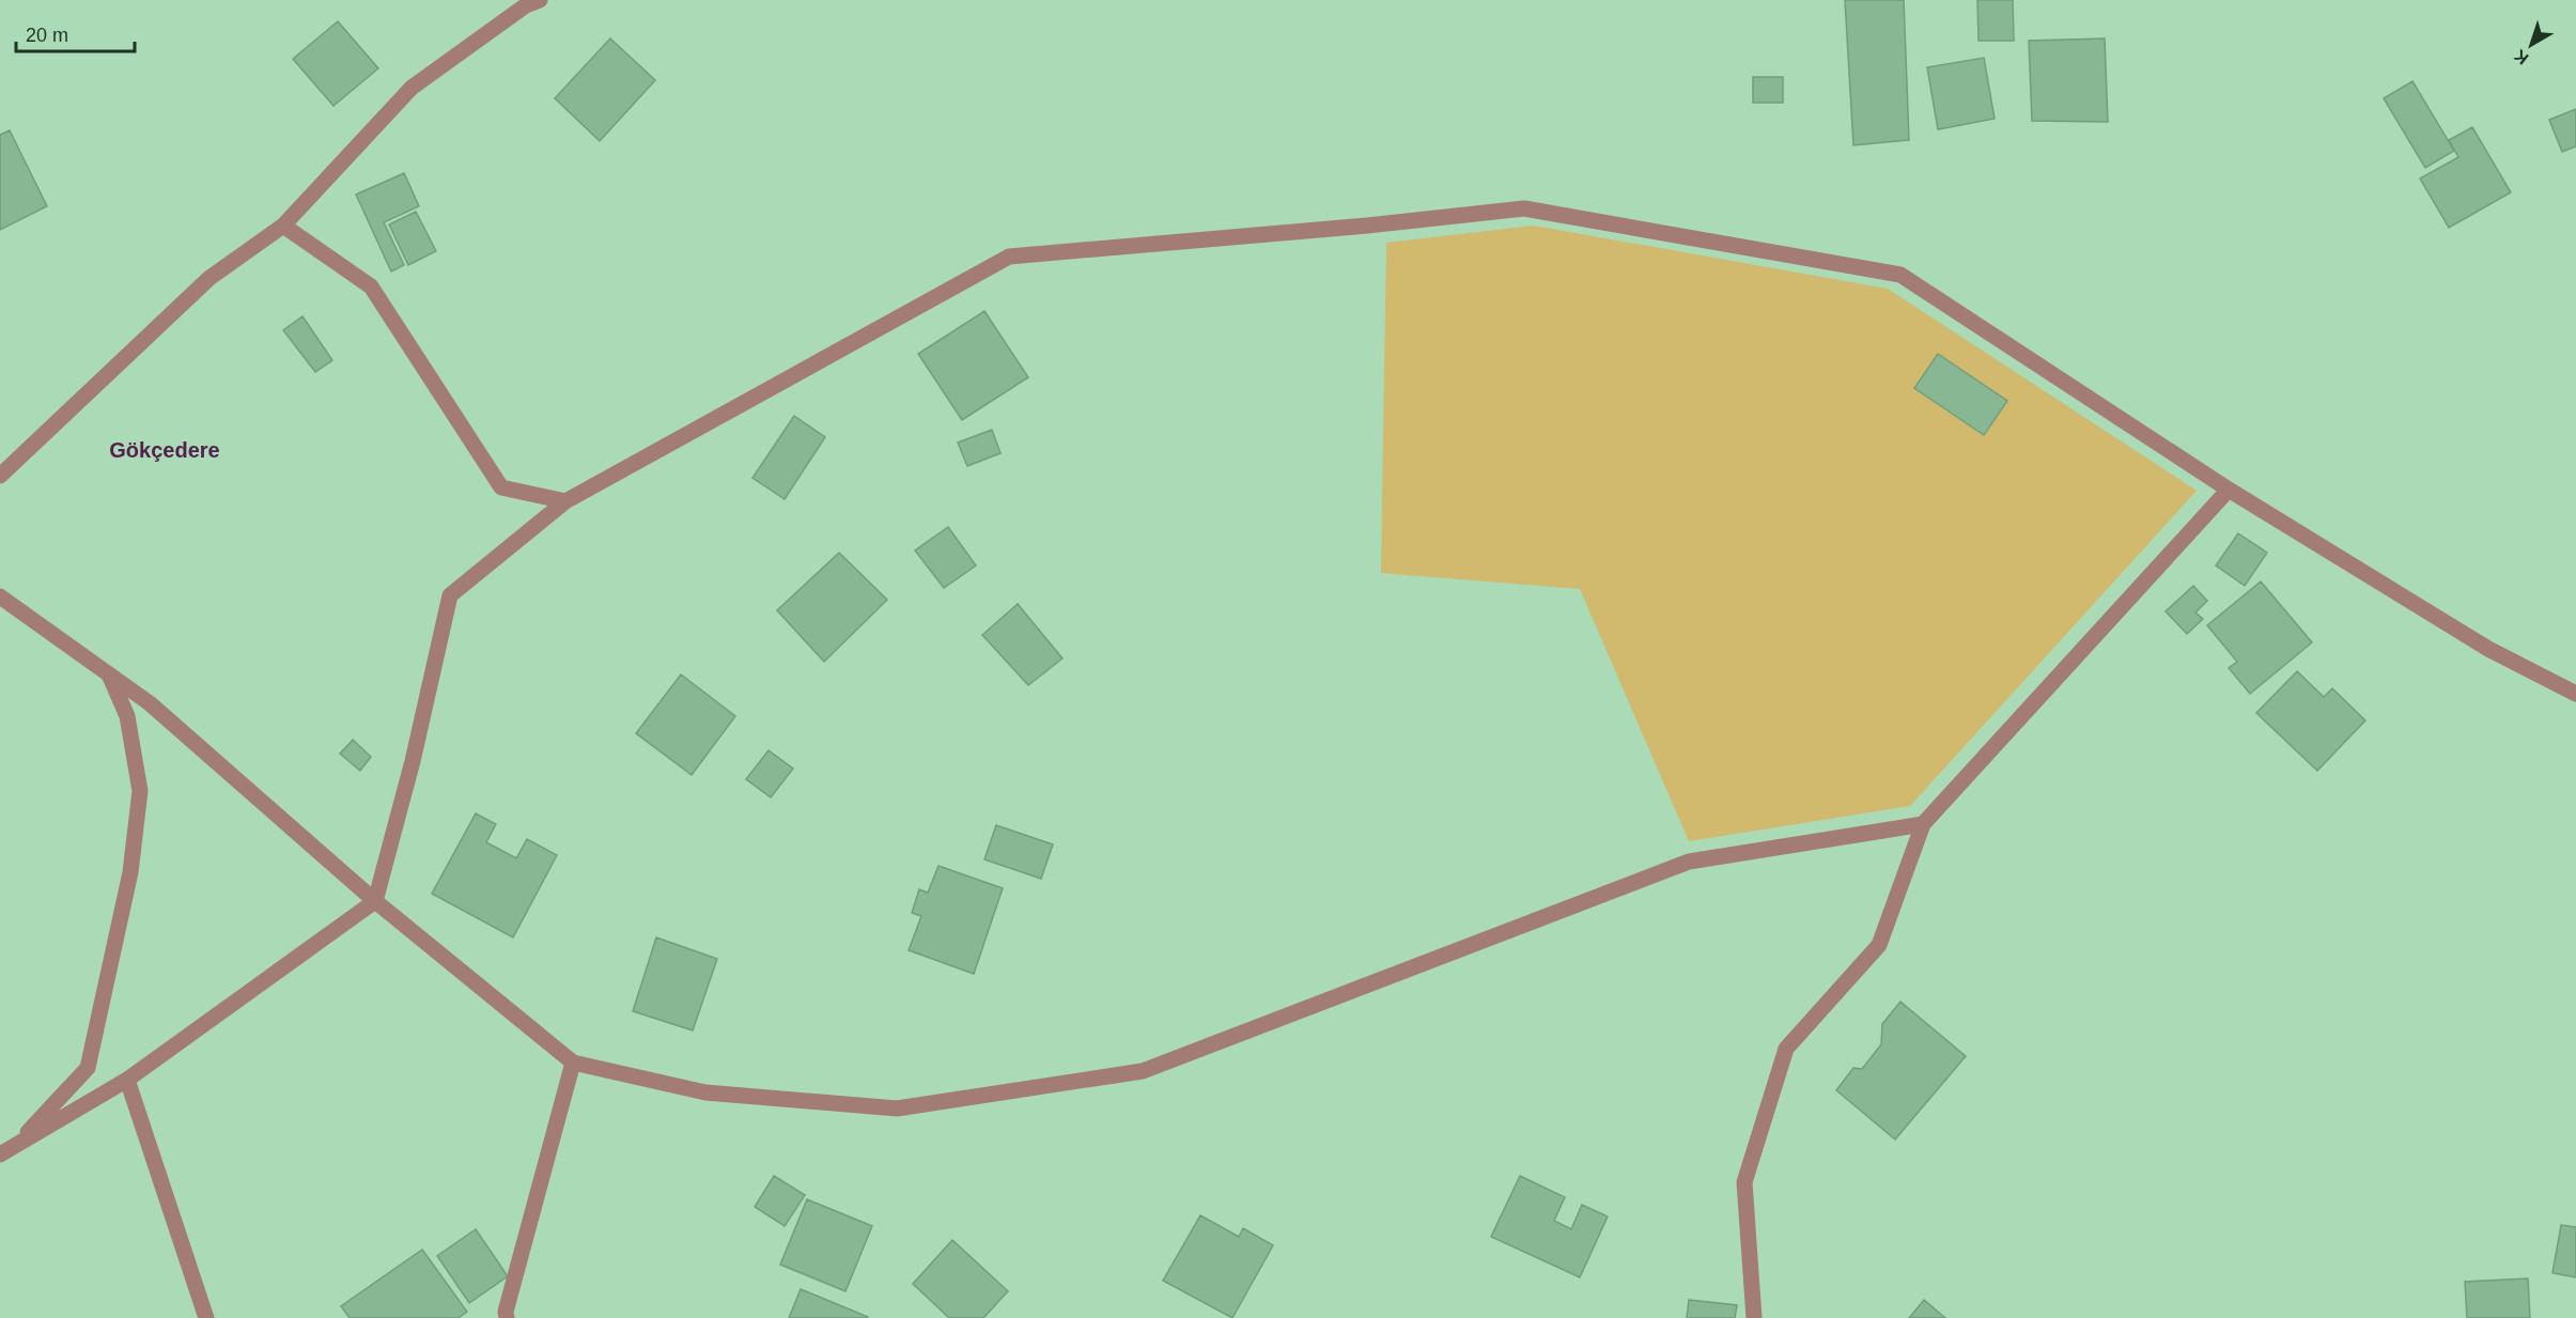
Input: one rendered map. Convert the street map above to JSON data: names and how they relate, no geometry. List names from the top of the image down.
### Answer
{
  "districts": ["Gökçedere"],
  "scale_bar": "20 m",
  "north": "bottom left"
}
